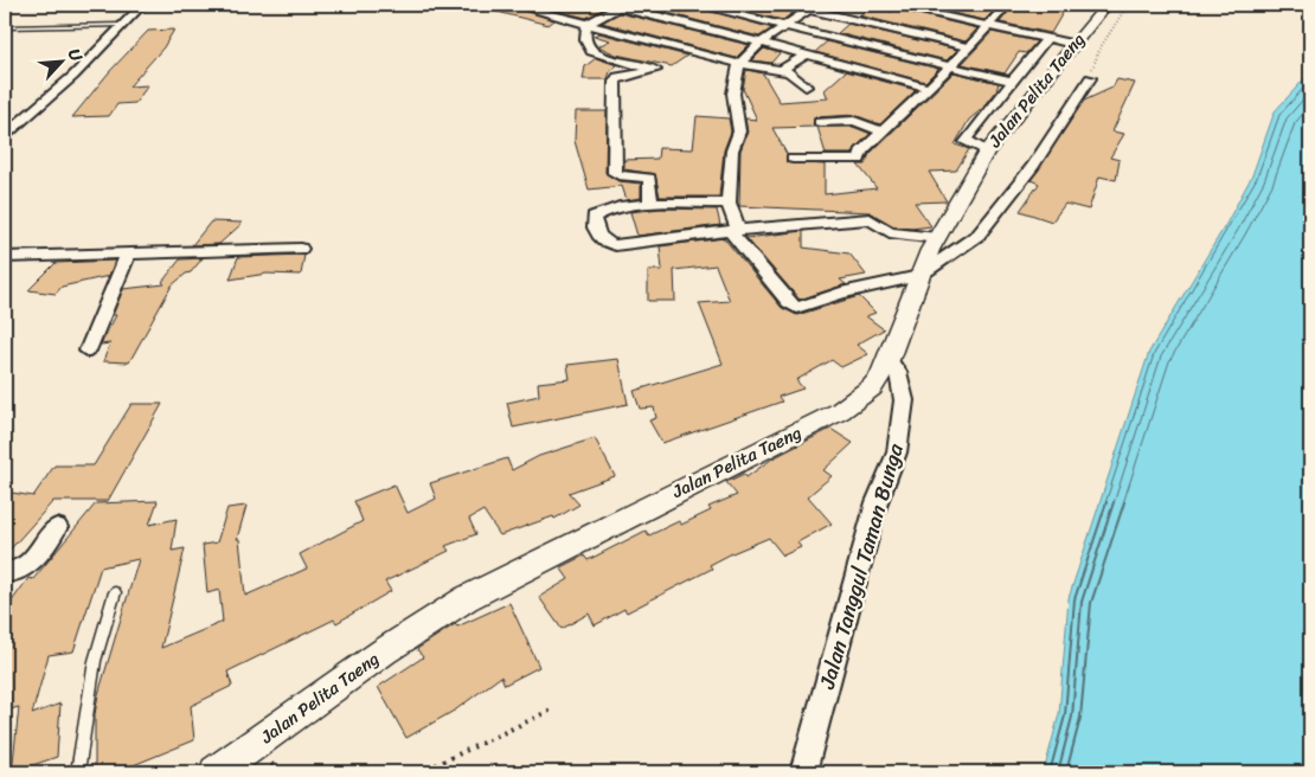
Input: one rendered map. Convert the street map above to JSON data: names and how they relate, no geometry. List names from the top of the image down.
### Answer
{
  "streets": {
    "street": ["Jalan Pelita Taeng", "Jalan Tanggul Taman Bunga"]
  },
  "crossings": [
    ["Jalan Pelita Taeng", "Jalan Tanggul Taman Bunga"]
  ],
  "north": "top right"
}
